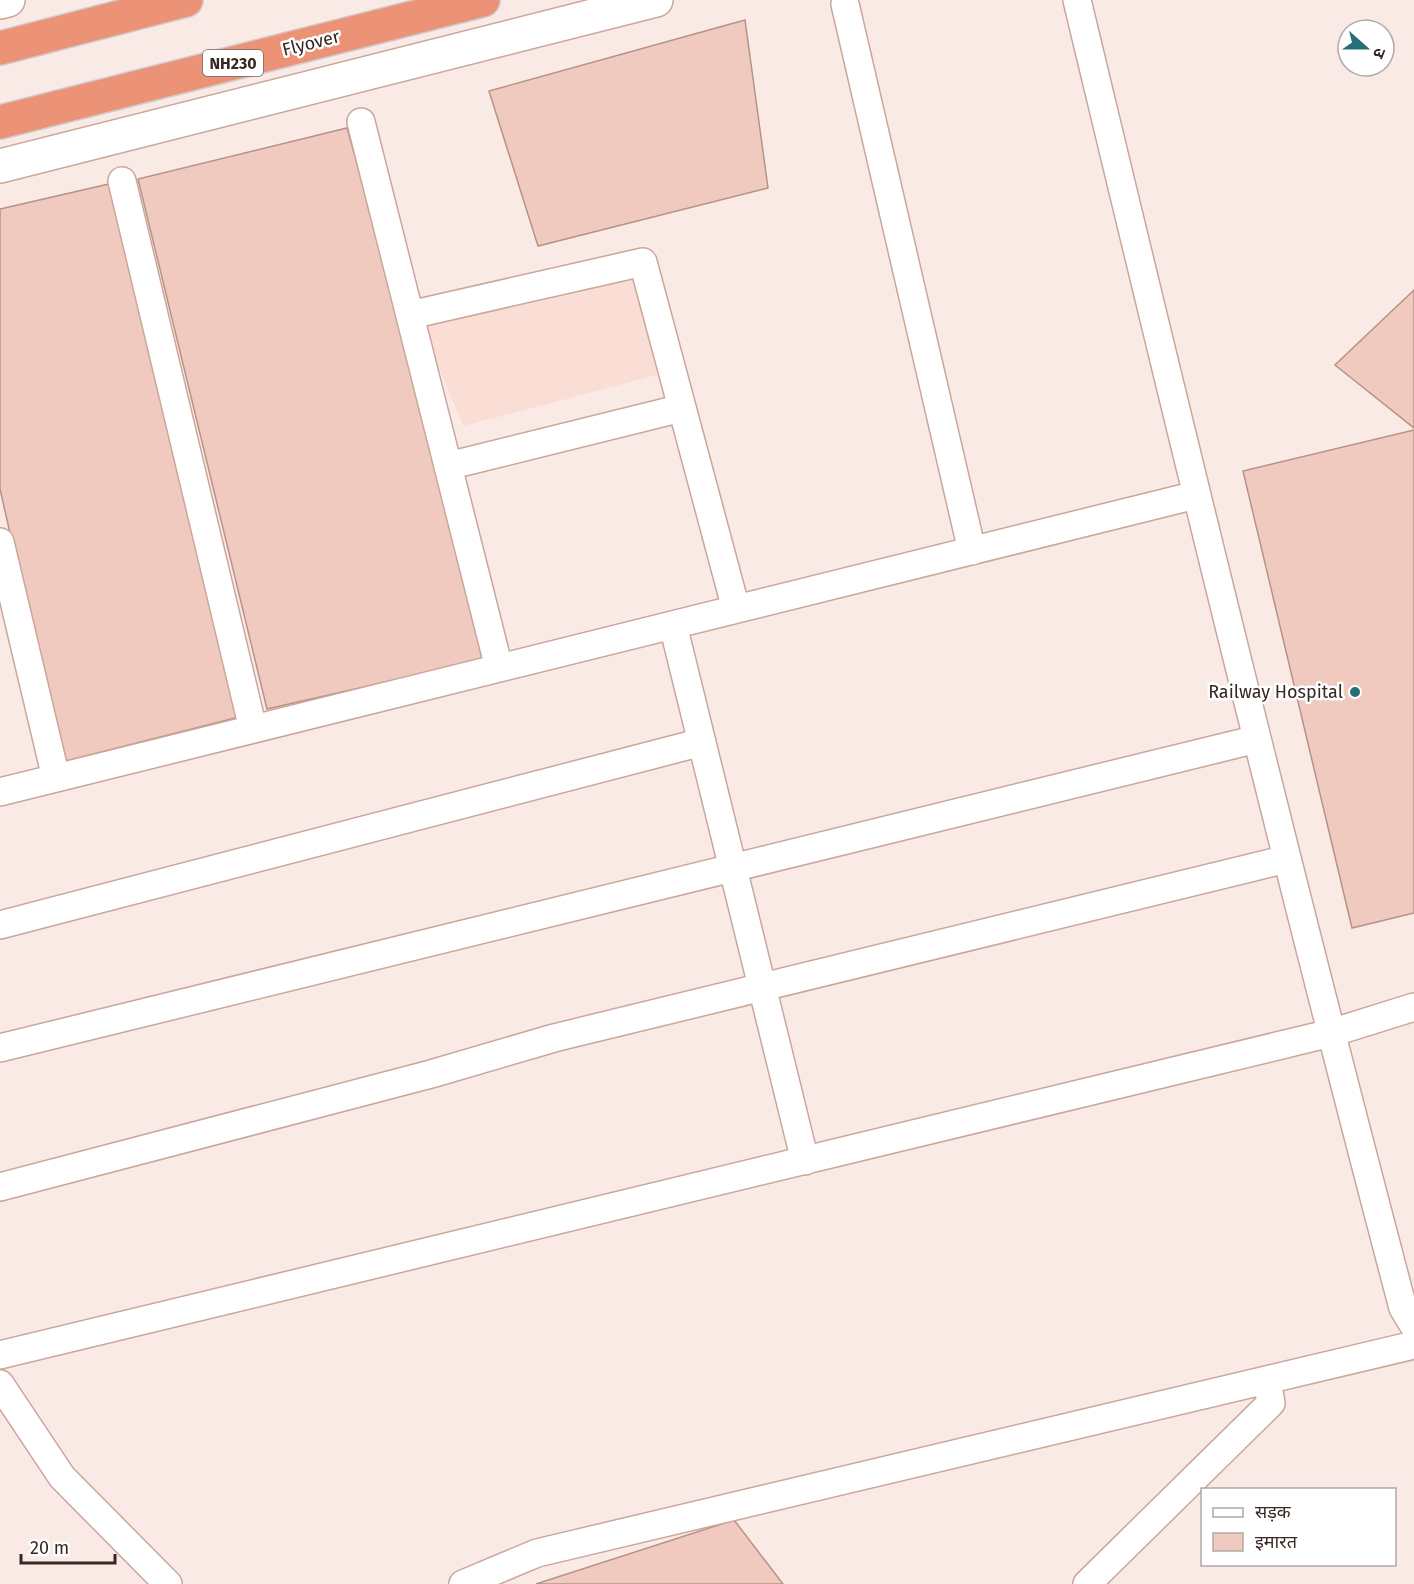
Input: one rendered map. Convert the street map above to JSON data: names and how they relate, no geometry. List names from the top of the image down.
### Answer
{
  "streets": {
    "highway": ["Flyover", "NH230"]
  },
  "places": ["Railway Hospital"],
  "legend": ["सड़क", "इमारत"],
  "scale_bar": "20 m",
  "north": "right"
}
